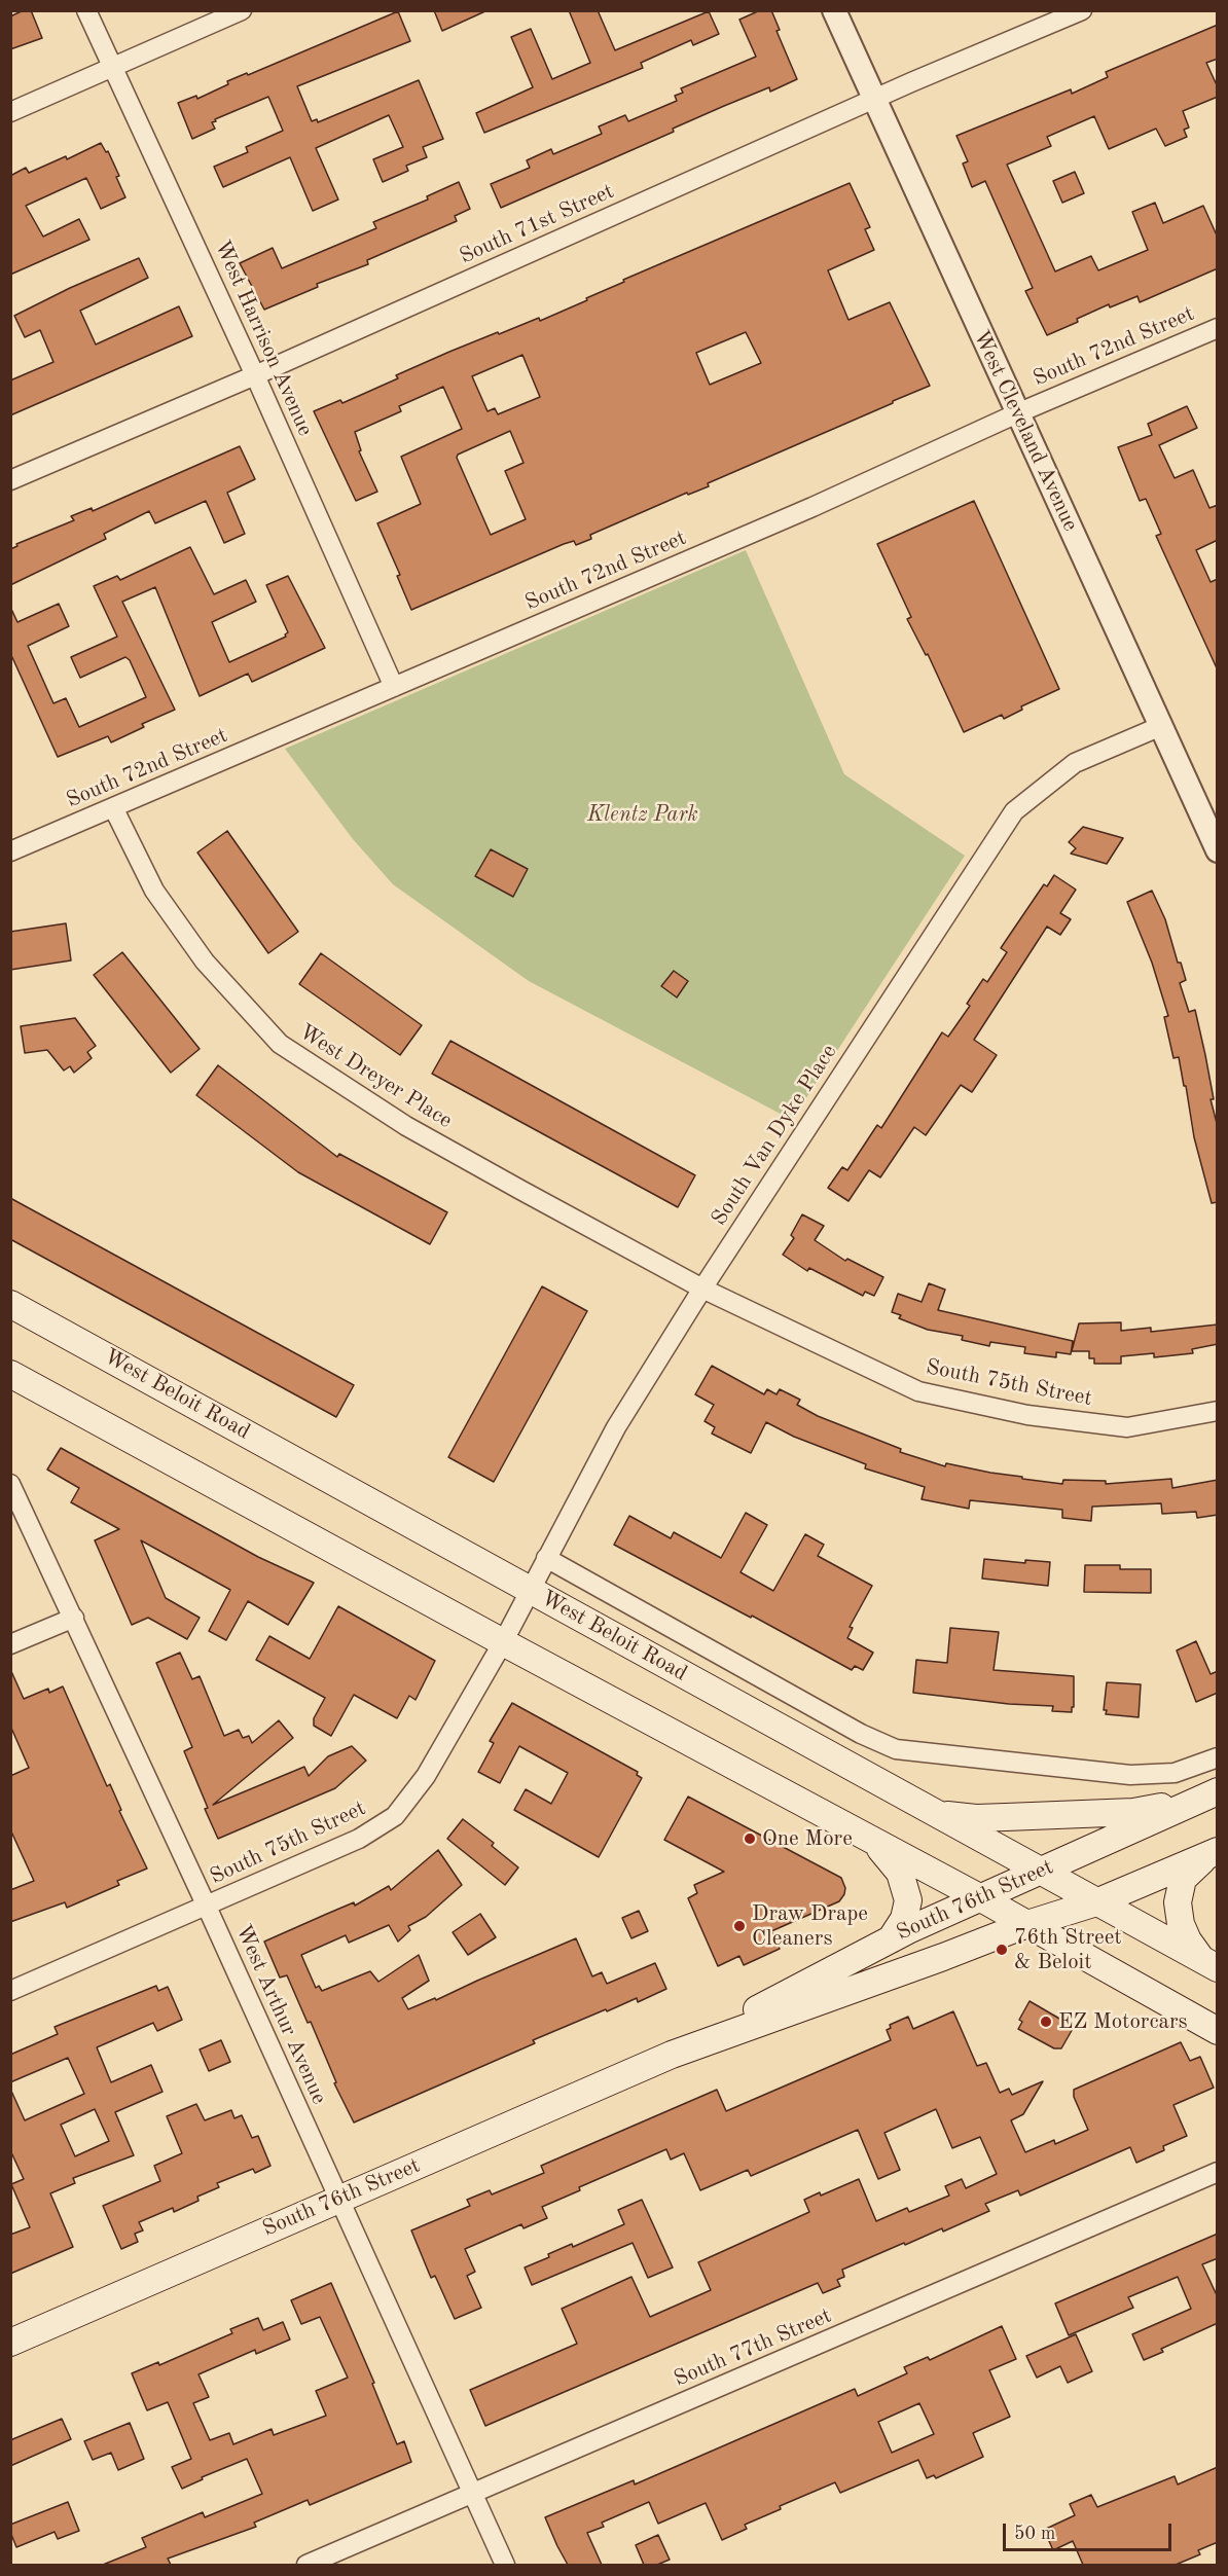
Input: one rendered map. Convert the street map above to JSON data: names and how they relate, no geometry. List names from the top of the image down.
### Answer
{
  "streets": {
    "main road": ["West Beloit Road", "South 76th Street"],
    "street": [
      "South 71st Street",
      "West Harrison Avenue",
      "South 72nd Street",
      "West Cleveland Avenue",
      "West Dreyer Place",
      "South Van Dyke Place",
      "South 75th Street",
      "West Arthur Avenue",
      "South 77th Street"
    ]
  },
  "crossings": [
    ["South 71st Street", "West Harrison Avenue"],
    ["South 71st Street", "West Cleveland Avenue"],
    ["West Harrison Avenue", "South 72nd Street"],
    ["South 72nd Street", "West Cleveland Avenue"],
    ["South 72nd Street", "West Dreyer Place"],
    ["West Cleveland Avenue", "South Van Dyke Place"],
    ["West Dreyer Place", "South Van Dyke Place"],
    ["West Dreyer Place", "South 75th Street"],
    ["South Van Dyke Place", "South 75th Street"],
    ["South Van Dyke Place", "West Beloit Road"],
    ["South 75th Street", "West Arthur Avenue"],
    ["West Beloit Road", "South 76th Street"],
    ["South 76th Street", "West Arthur Avenue"],
    ["West Arthur Avenue", "South 77th Street"]
  ],
  "parks": ["Klentz Park"],
  "places": [
    "One More",
    "Draw Drape Cleaners",
    "76th Street & Beloit",
    "EZ Motorcars"
  ],
  "scale_bar": "50 m"
}
